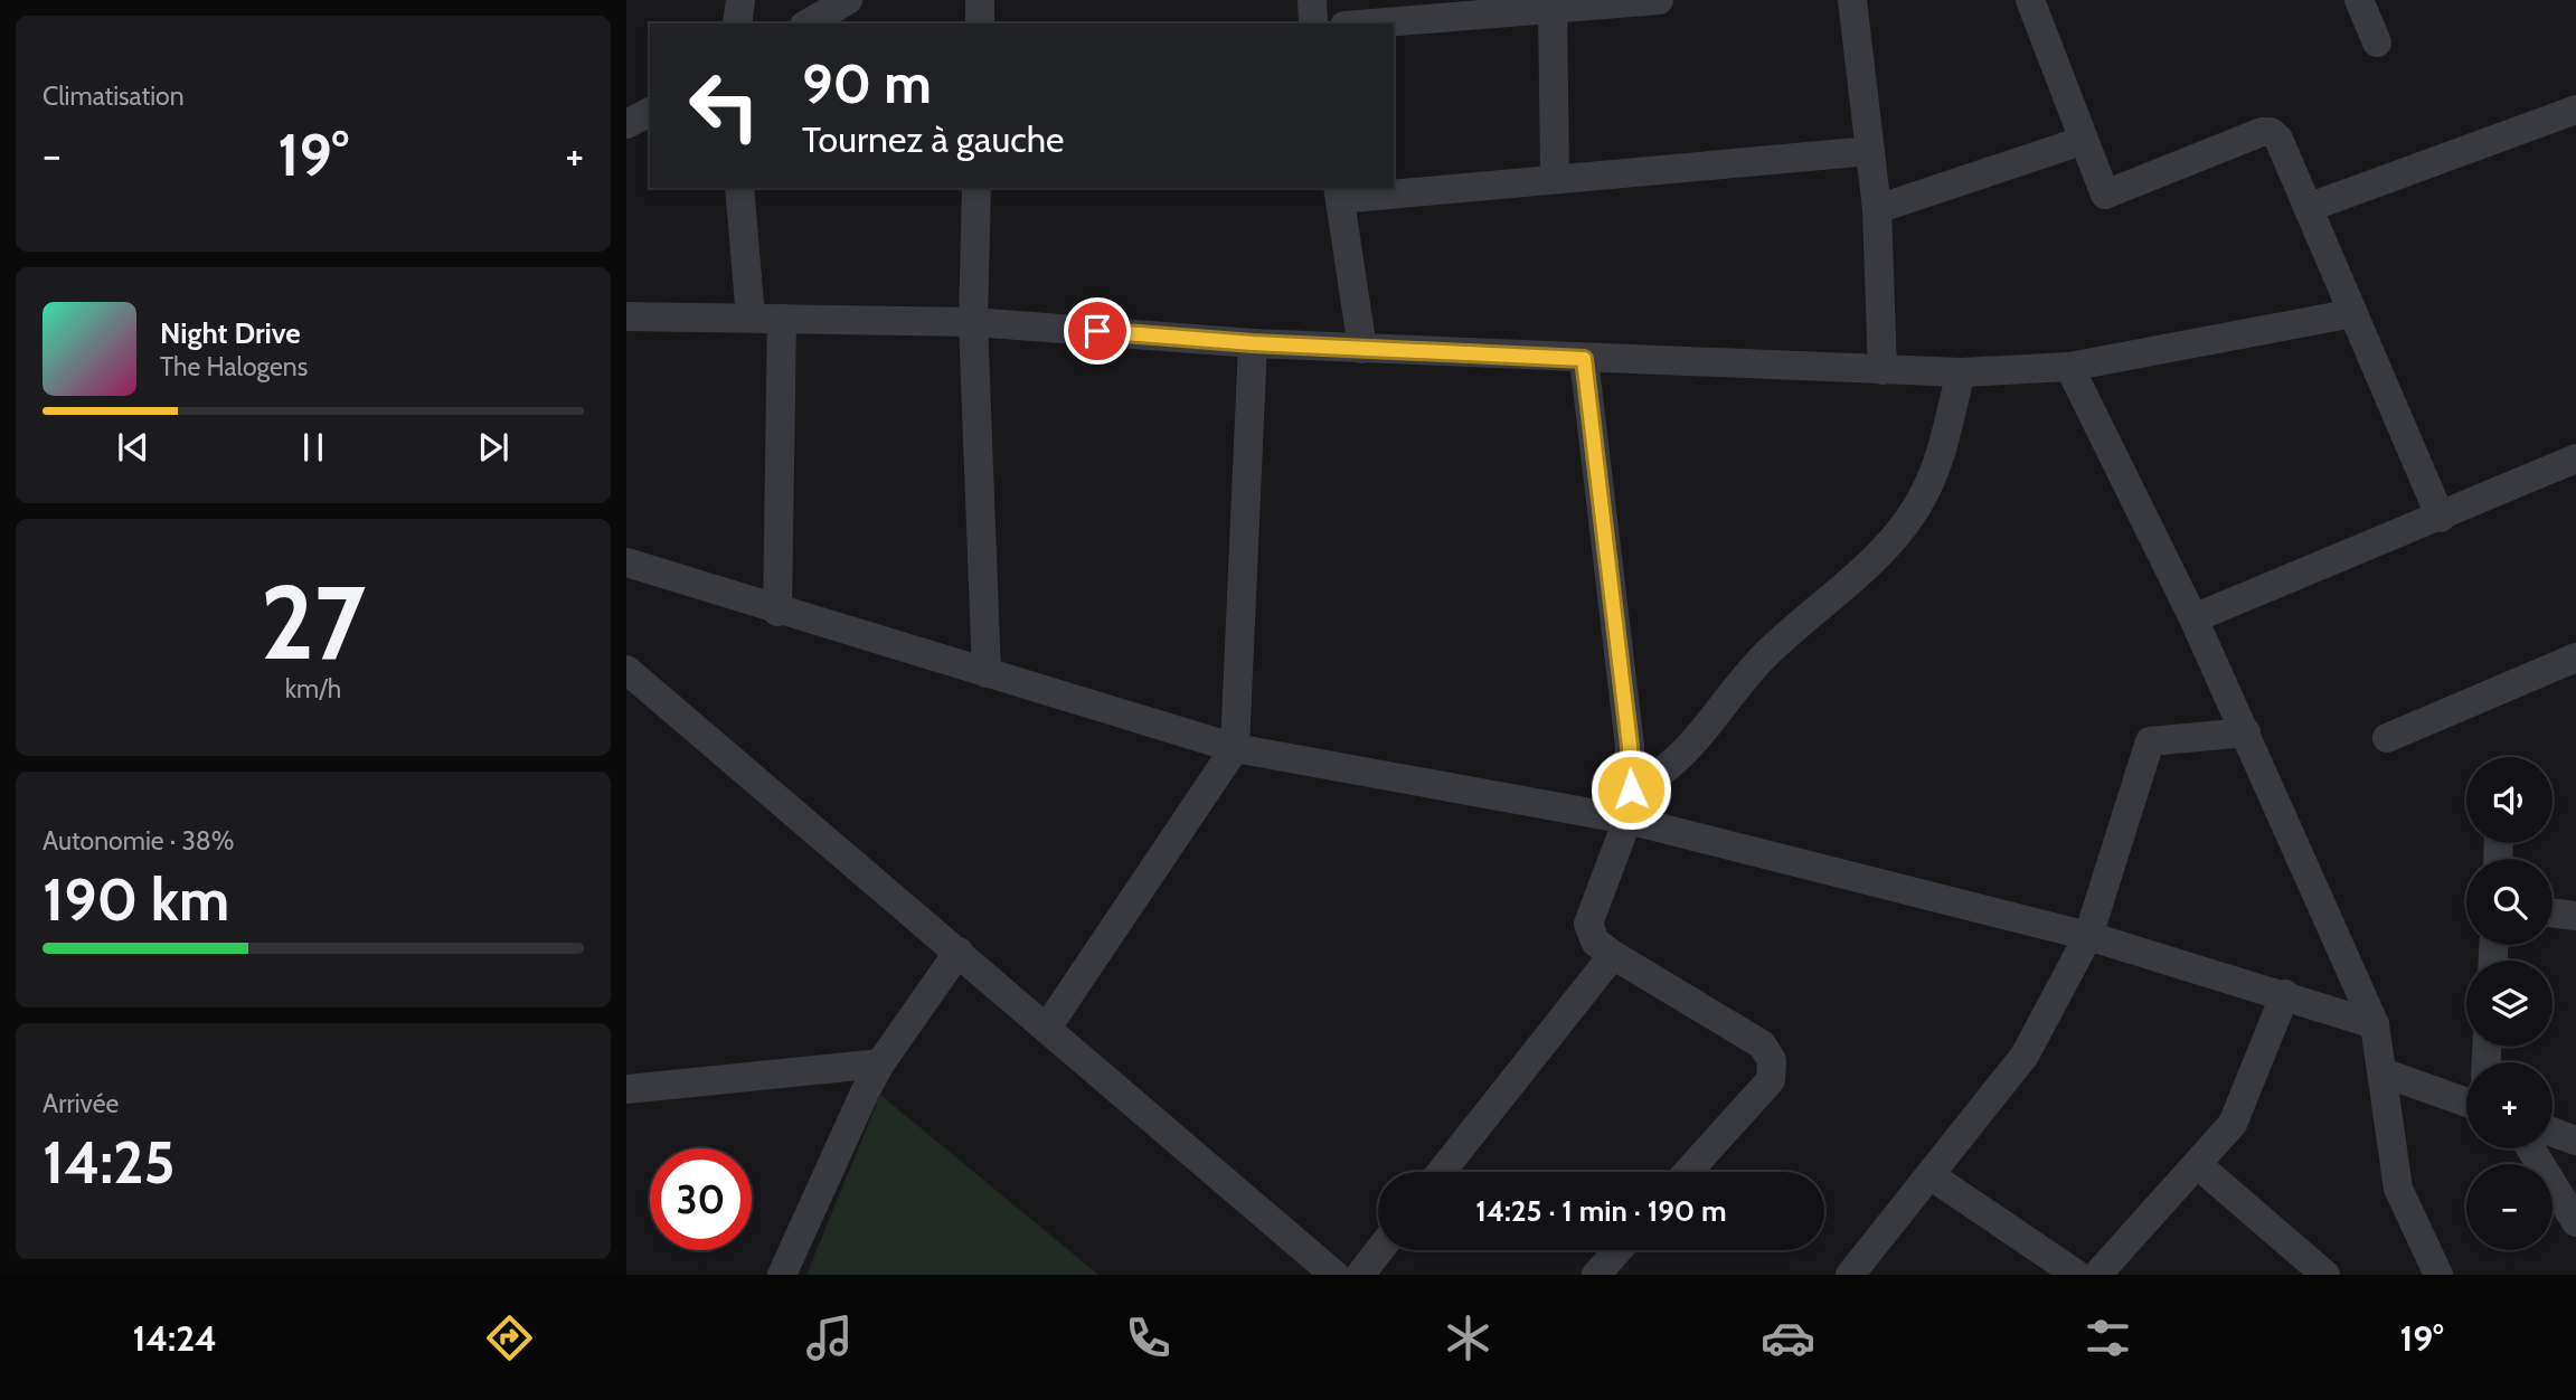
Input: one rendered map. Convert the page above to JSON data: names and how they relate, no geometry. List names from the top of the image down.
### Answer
{
  "page": {
    "tile": [
      "Climatisation",
      ["27", "km/h"],
      ["Autonomie · 38%", "190 km"],
      ["Arrivée", "14:25"]
    ],
    "turn": ["90 m", "Tournez à gauche"],
    "heat": ["−", "19°", "+"],
    "song": ["Night Drive", "The Halogens"],
    "map_buttons": ["+", "−"],
    "limit": "30",
    "trip": "14:25 · 1 min · 190 m",
    "tabs": ["14:24", "19°"]
  }
}
